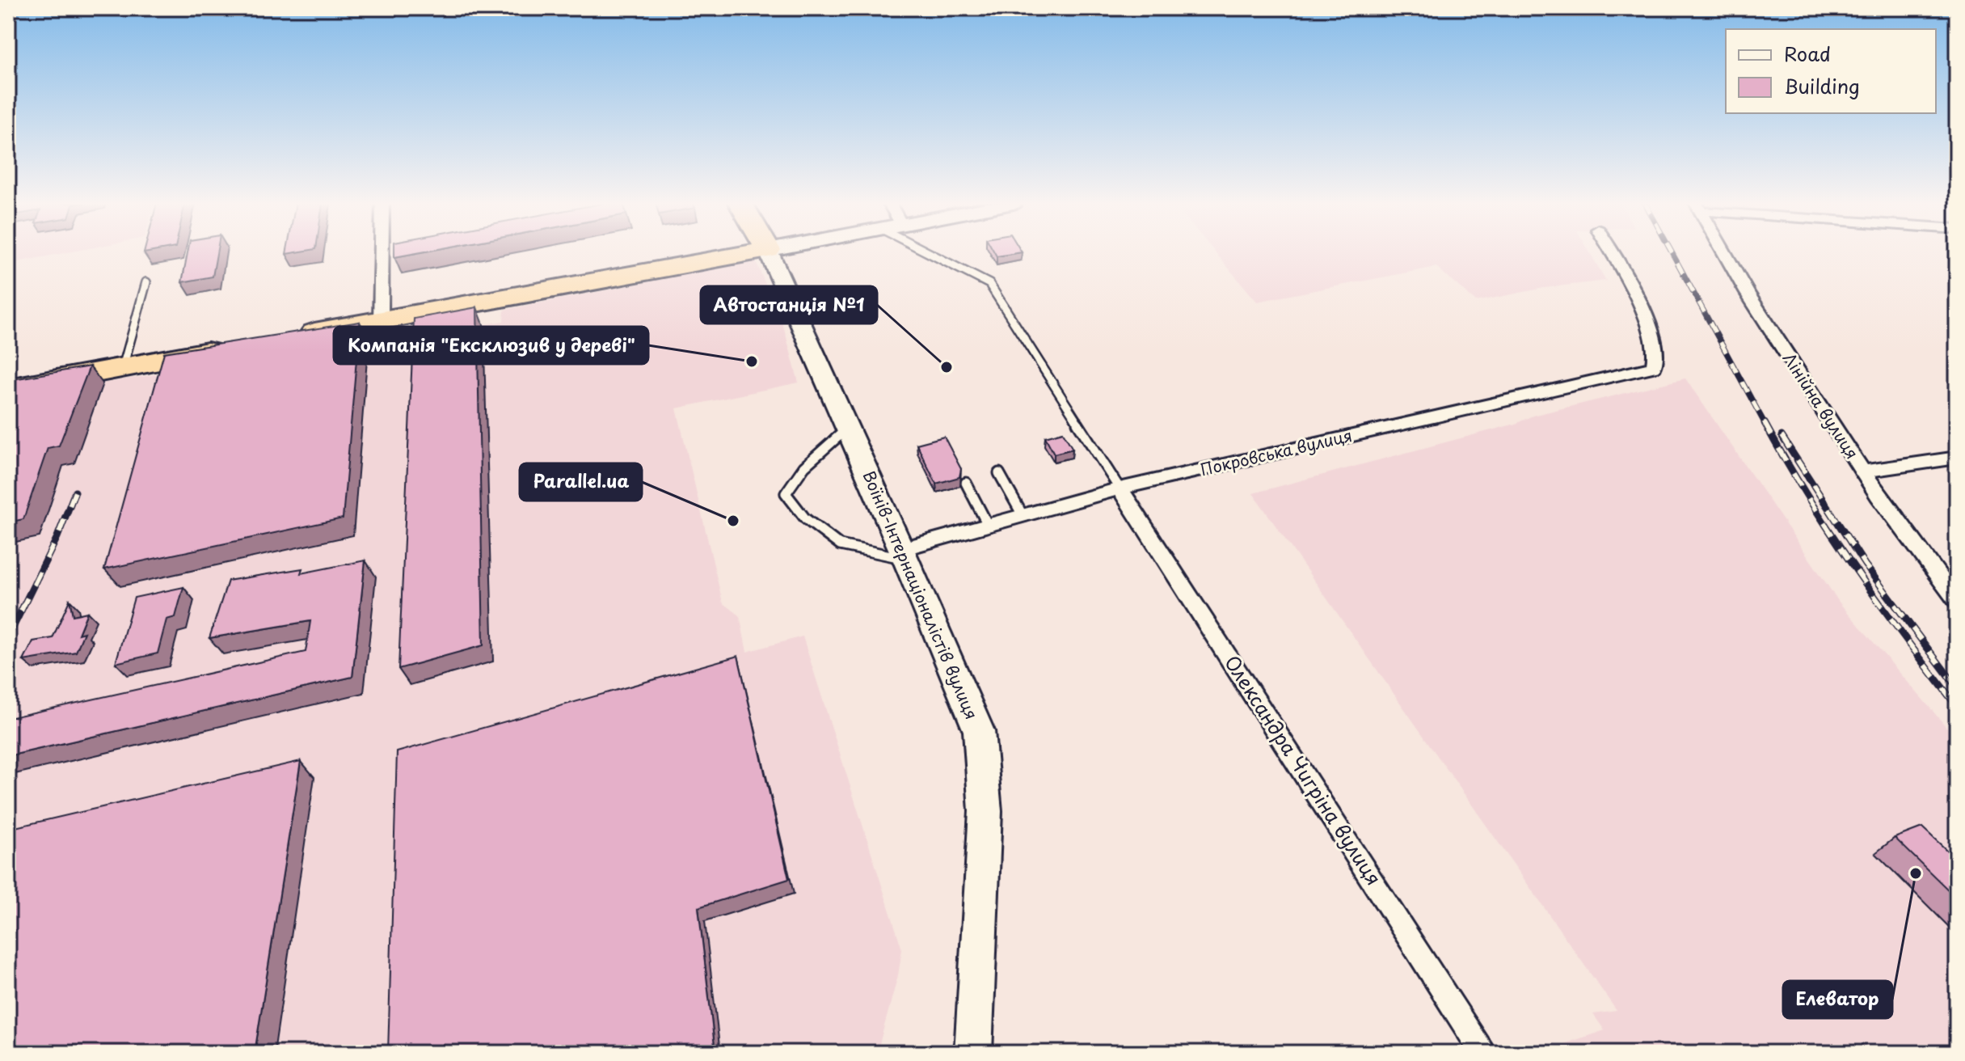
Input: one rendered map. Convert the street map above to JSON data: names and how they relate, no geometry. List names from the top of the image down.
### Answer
{
  "streets": {
    "main road": ["Воїнів-Інтернаціоналістів вулиця"],
    "street": ["Лінійна вулиця", "Покровська вулиця", "Олександра Чигріна вулиця"]
  },
  "crossings": [
    ["Покровська вулиця", "Воїнів-Інтернаціоналістів вулиця"],
    ["Покровська вулиця", "Олександра Чигріна вулиця"]
  ],
  "places": [
    "Компанія \"Ексклюзив у дереві\"",
    "Автостанція №1",
    "Parallel.ua",
    "Елеватор"
  ],
  "legend": ["Road", "Building"]
}
